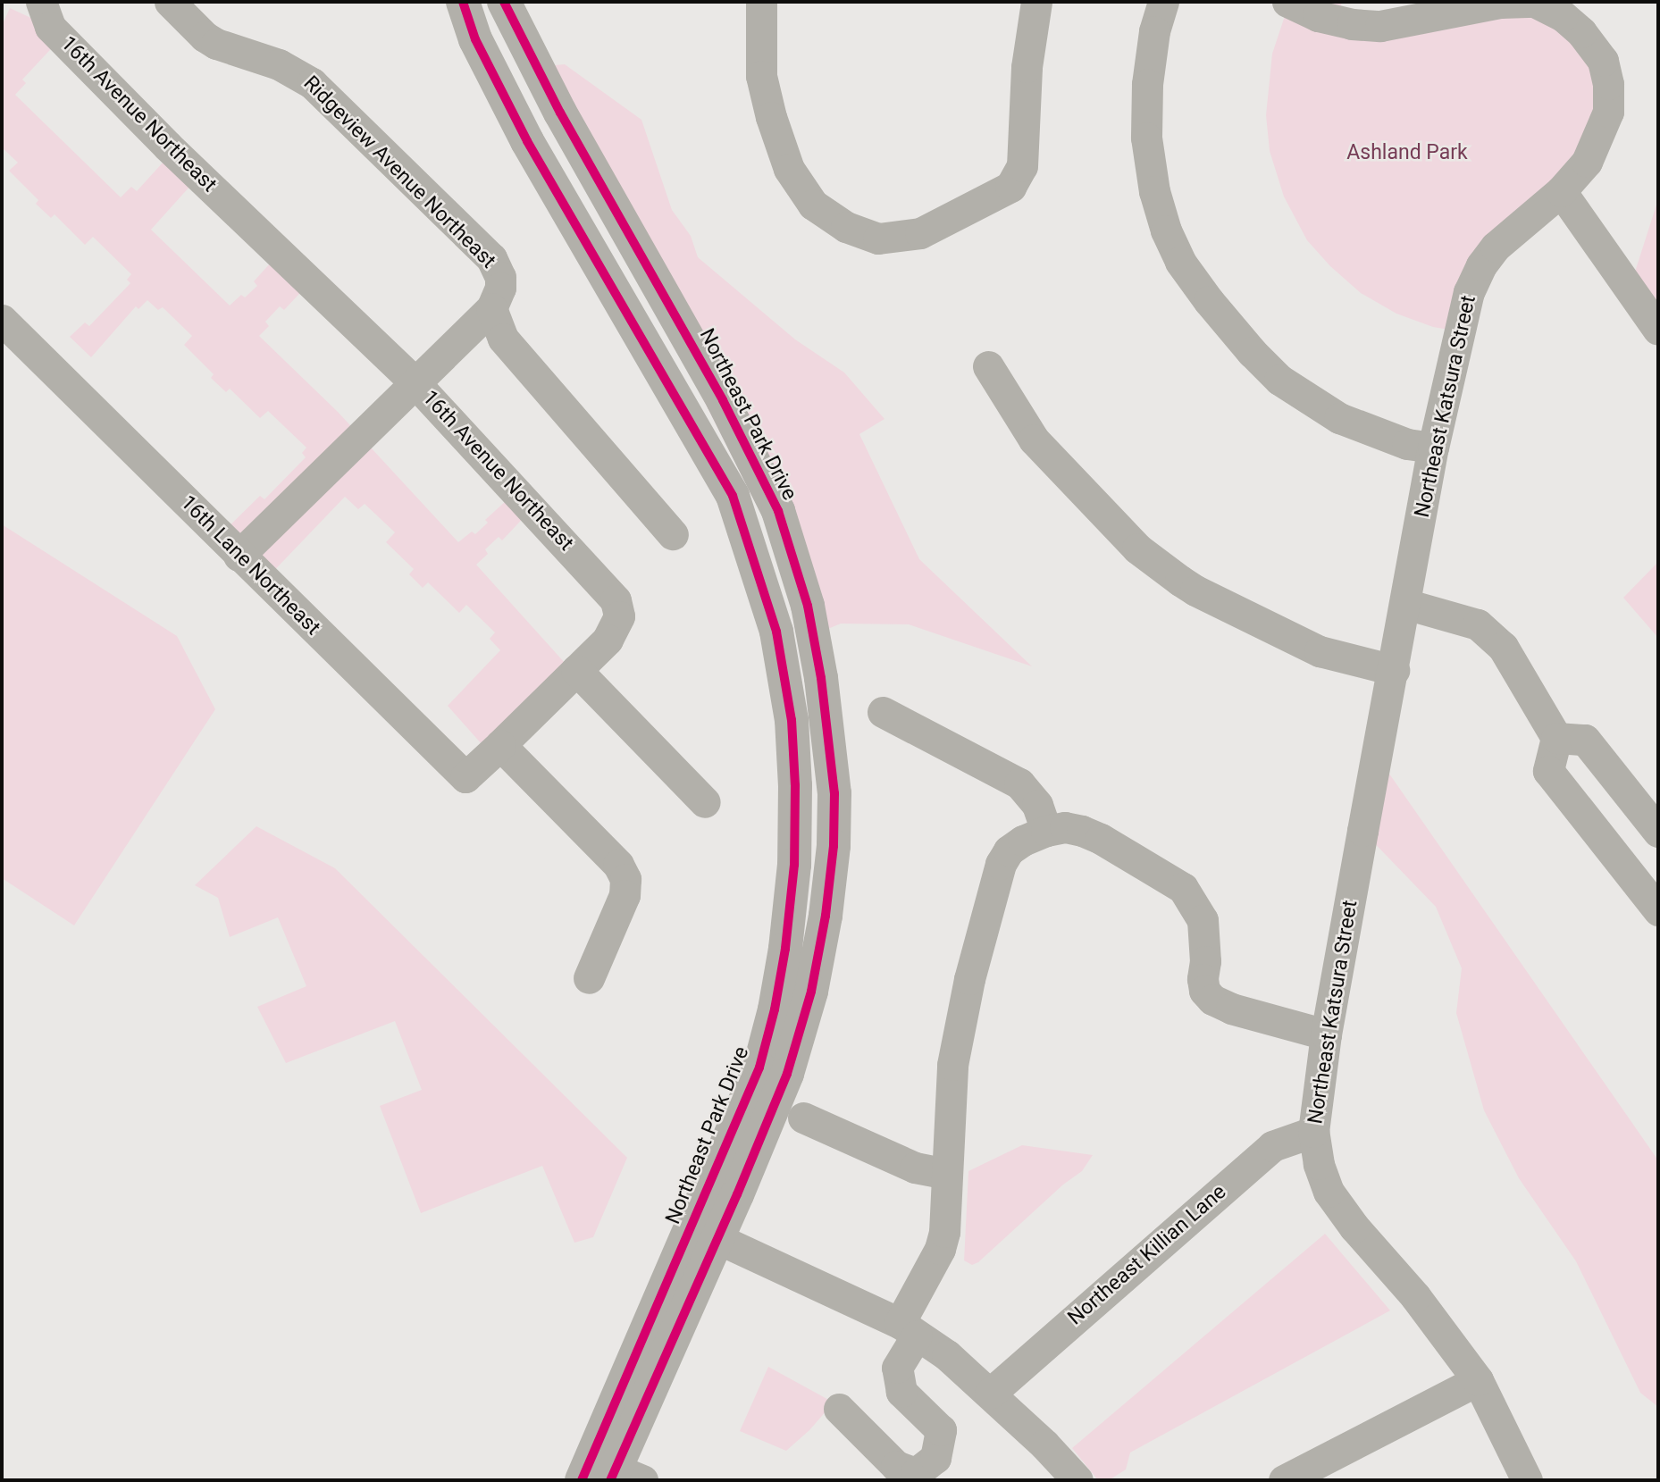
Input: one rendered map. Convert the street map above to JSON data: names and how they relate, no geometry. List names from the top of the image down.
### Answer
{
  "streets": {
    "street": [
      "16th Avenue Northeast",
      "Ridgeview Avenue Northeast",
      "Northeast Katsura Street",
      "Northeast Park Drive",
      "16th Lane Northeast",
      "Northeast Killian Lane"
    ]
  },
  "crossings": [
    ["16th Avenue Northeast", "16th Lane Northeast"],
    ["Northeast Katsura Street", "Northeast Killian Lane"]
  ],
  "parks": ["Ashland Park"]
}
